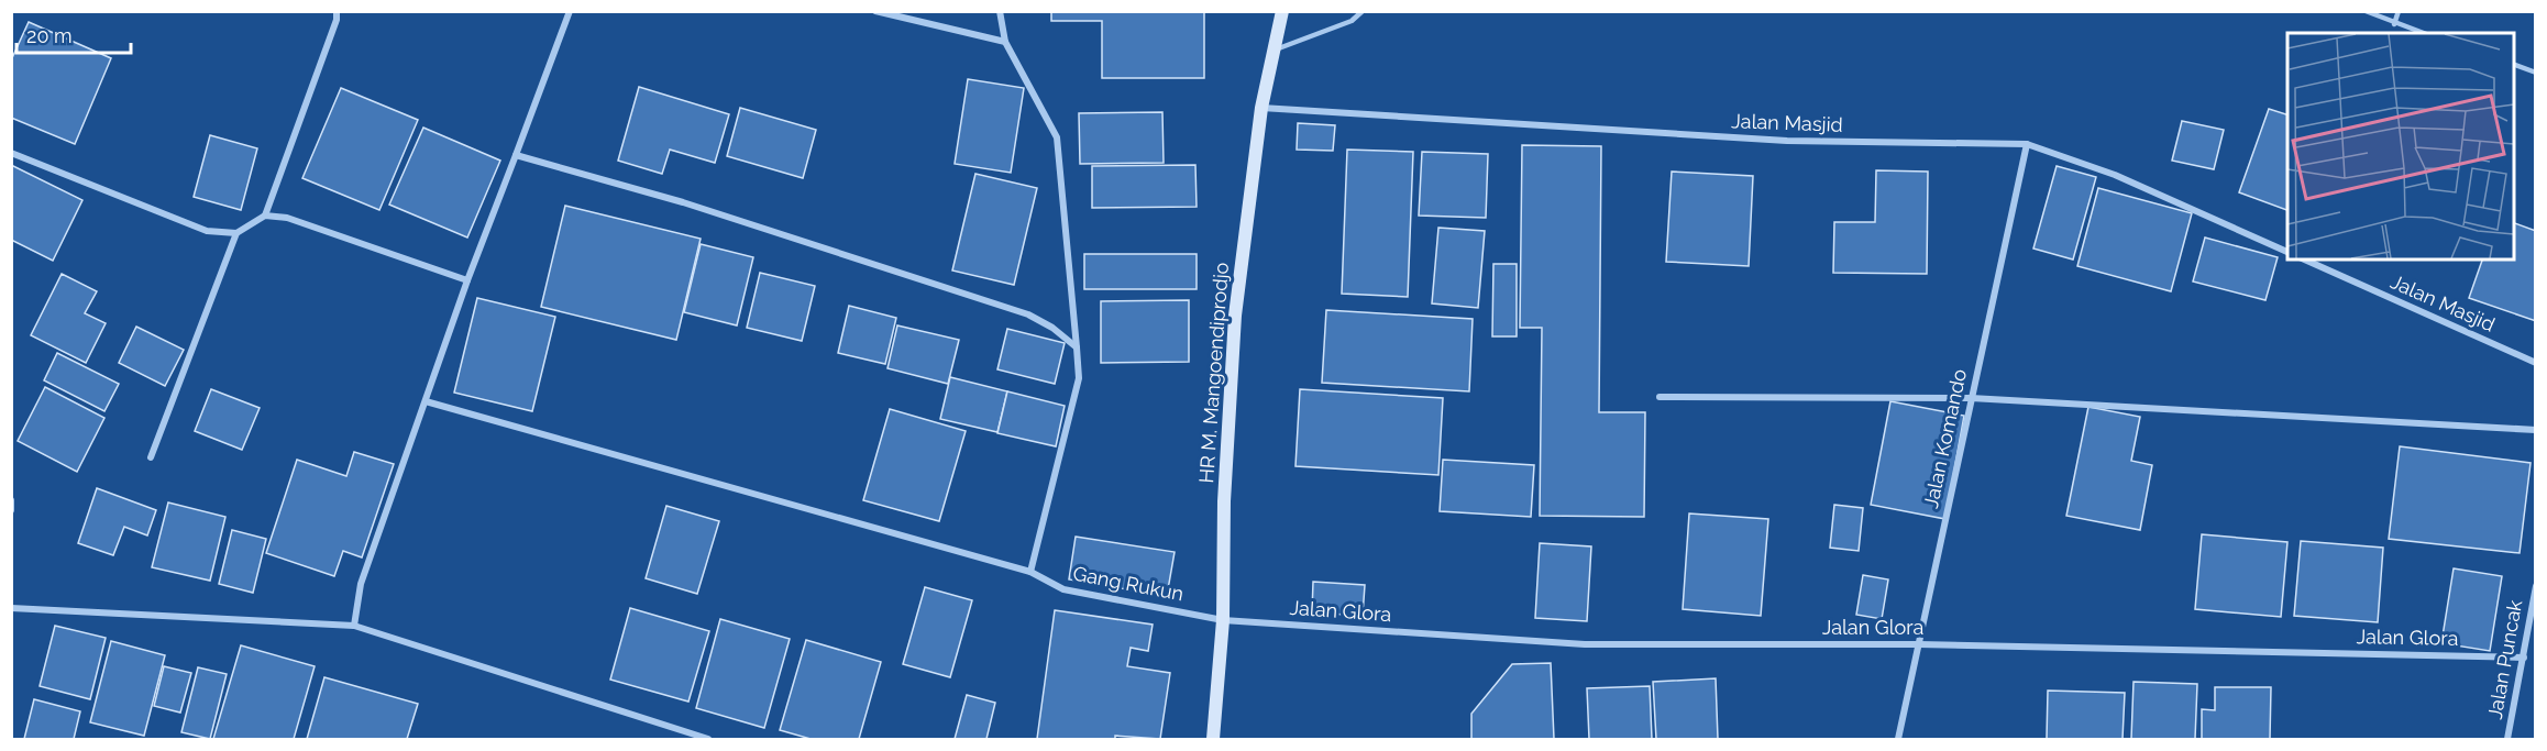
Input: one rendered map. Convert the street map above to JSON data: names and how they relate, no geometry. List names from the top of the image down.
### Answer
{
  "streets": {
    "main road": ["HR M. Mangoendiprodjo"],
    "street": [
      "Jalan Masjid",
      "Jalan Komando",
      "Gang Rukun",
      "Jalan Glora",
      "Jalan Puncak"
    ]
  },
  "crossings": [
    ["Jalan Masjid", "HR M. Mangoendiprodjo"],
    ["Jalan Masjid", "Jalan Komando"],
    ["HR M. Mangoendiprodjo", "Gang Rukun"],
    ["HR M. Mangoendiprodjo", "Jalan Glora"],
    ["Jalan Komando", "Jalan Glora"],
    ["Gang Rukun", "Jalan Glora"],
    ["Jalan Glora", "Jalan Puncak"]
  ],
  "scale_bar": "20 m"
}
